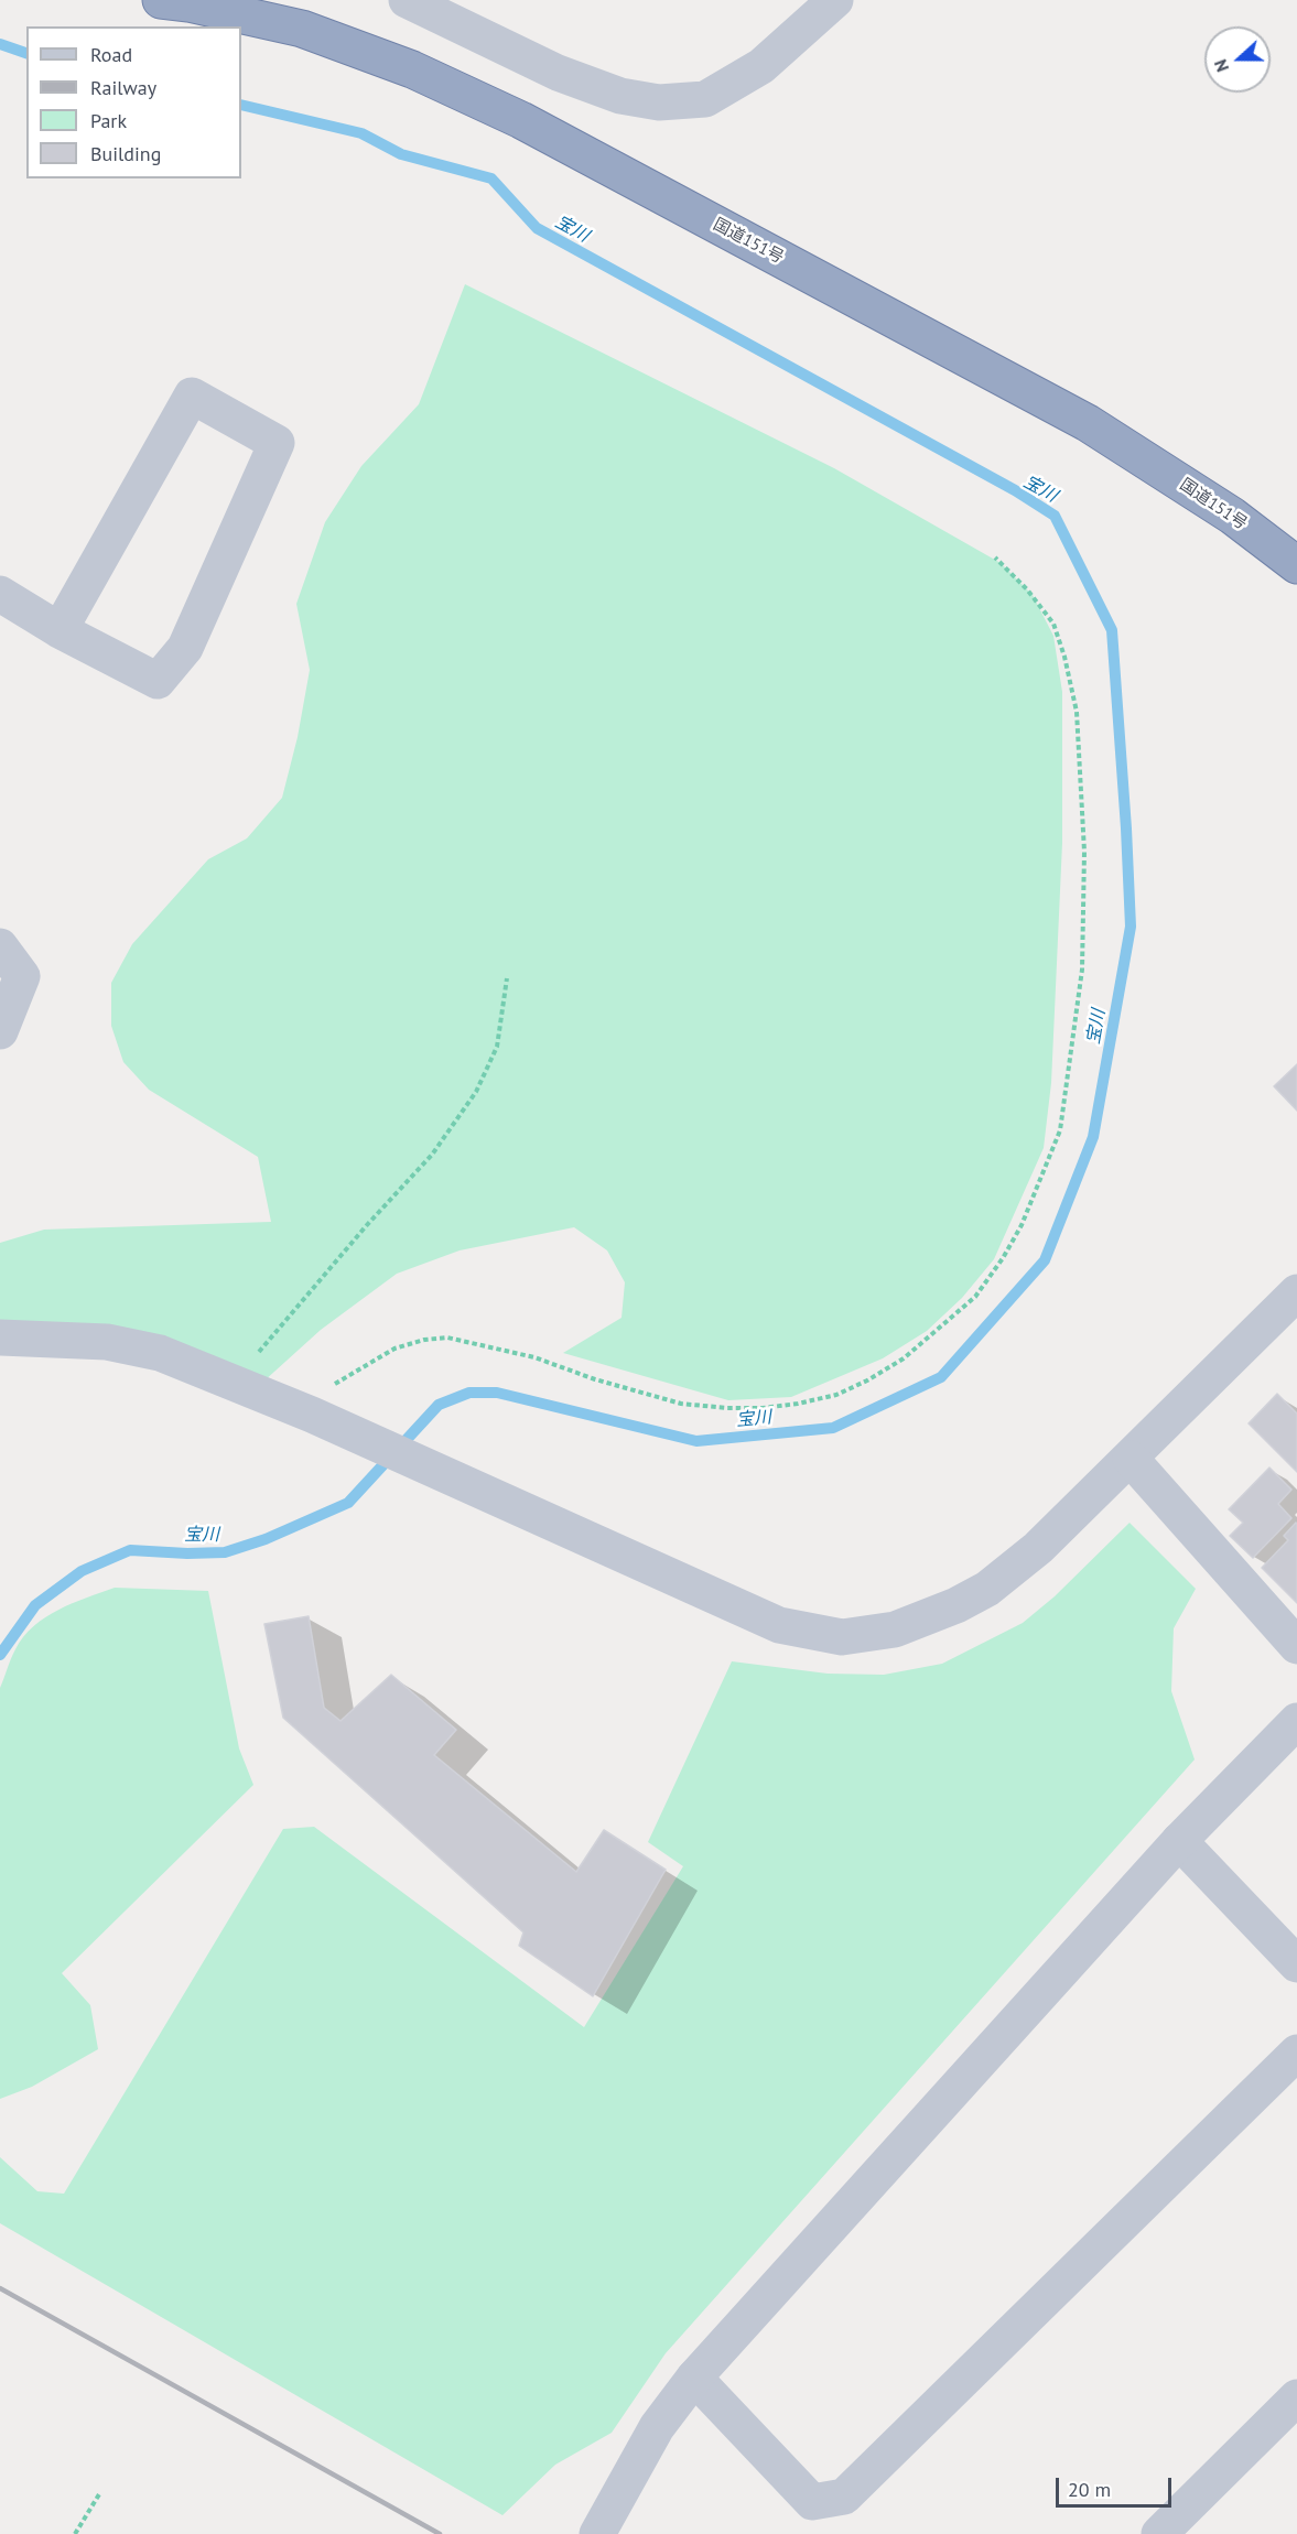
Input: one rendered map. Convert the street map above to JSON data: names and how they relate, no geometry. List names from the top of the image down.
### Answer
{
  "streets": {
    "highway": ["国道151号"]
  },
  "water": ["宝川"],
  "legend": [
    "Road",
    "Railway",
    "Park",
    "Building"
  ],
  "scale_bar": "20 m",
  "north": "left"
}
